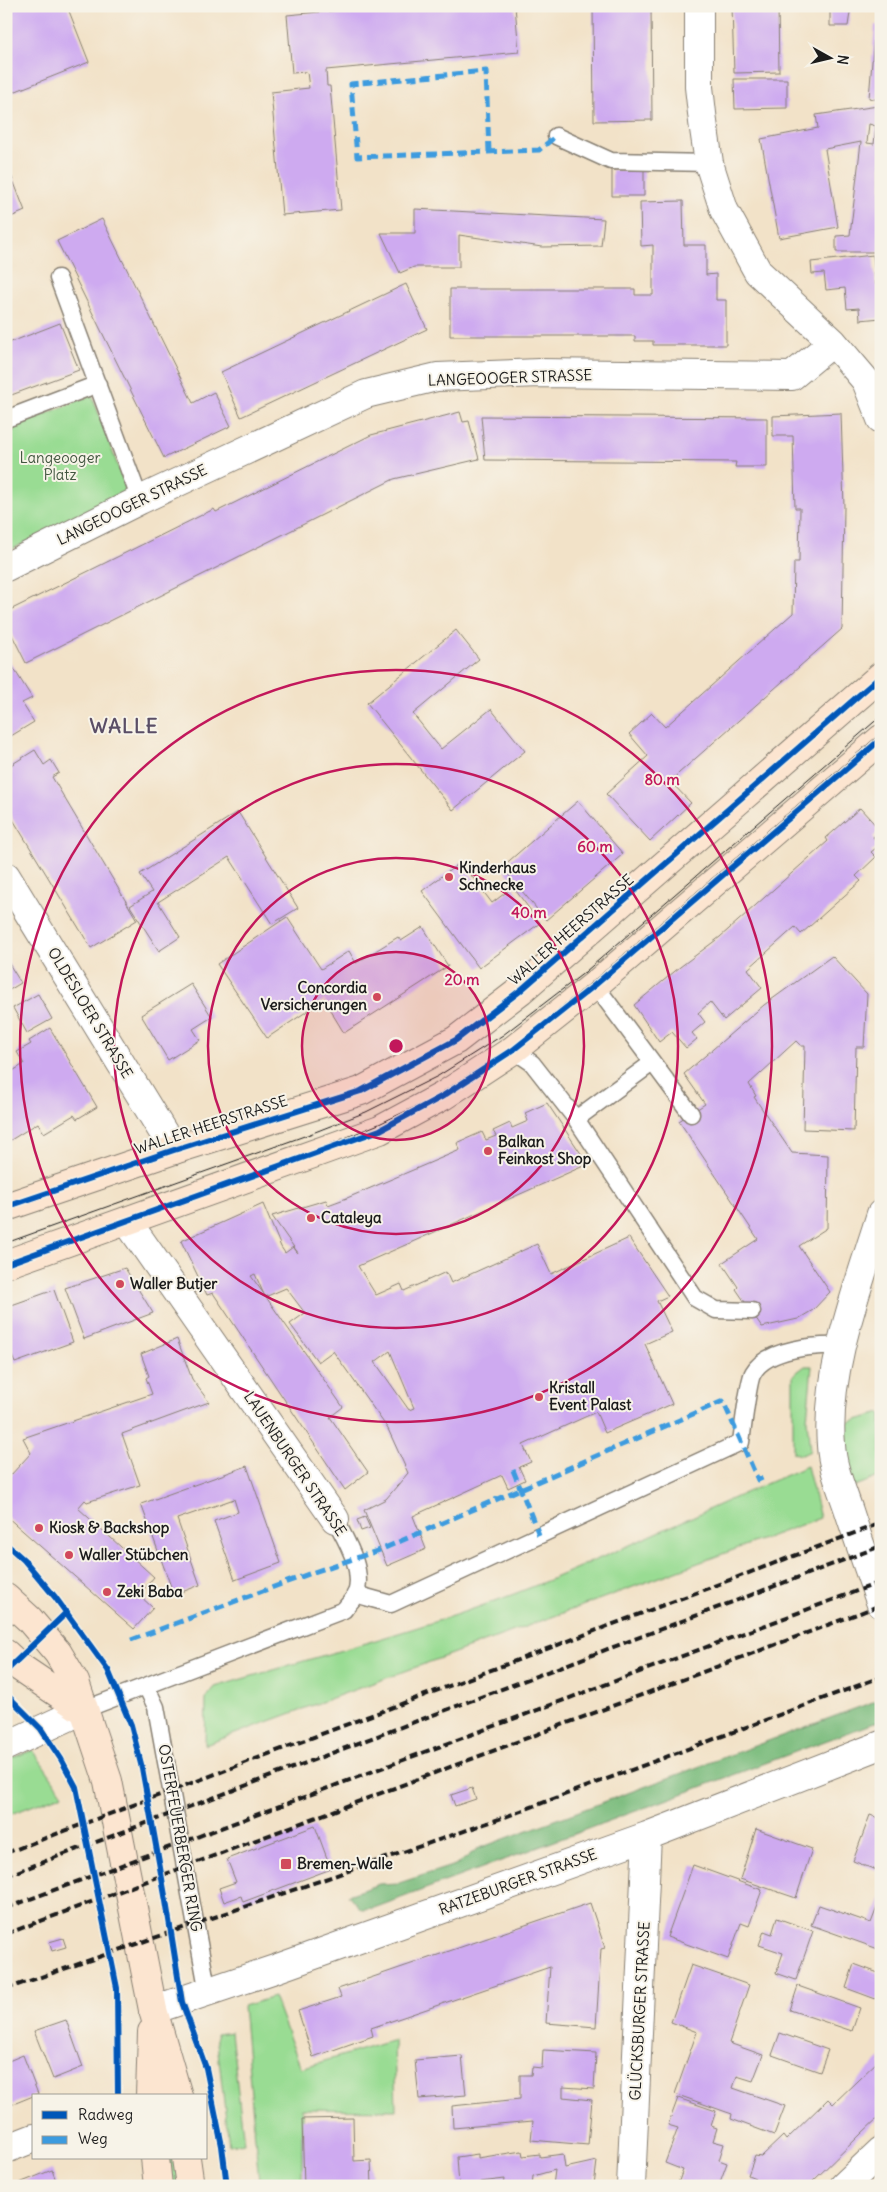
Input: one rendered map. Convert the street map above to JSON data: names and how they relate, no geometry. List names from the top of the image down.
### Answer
{
  "streets": {
    "main road": ["WALLER HEERSTRASSE"],
    "street": [
      "LANGEOOGER STRASSE",
      "OLDESLOER STRASSE",
      "LAUENBURGER STRASSE",
      "RATZEBURGER STRASSE",
      "GLÜCKSBURGER STRASSE"
    ],
    "lane": ["OSTERFEUERBERGER RING"]
  },
  "crossings": [
    ["WALLER HEERSTRASSE", "OLDESLOER STRASSE"],
    ["OSTERFEUERBERGER RING", "RATZEBURGER STRASSE"],
    ["RATZEBURGER STRASSE", "GLÜCKSBURGER STRASSE"]
  ],
  "districts": ["WALLE"],
  "parks": ["Langeooger Platz"],
  "places": {
    "other": [
      "Kinderhaus Schnecke",
      "Concordia Versicherungen",
      "Balkan Feinkost Shop",
      "Cataleya",
      "Waller Butjer",
      "Kristall Event Palast",
      "Kiosk & Backshop",
      "Waller Stübchen",
      "Zeki Baba"
    ],
    "transit": ["Bremen-Walle"]
  },
  "legend": ["Radweg", "Weg"],
  "north": "right",
  "rings": [
    "80 m",
    "60 m",
    "40 m",
    "20 m"
  ]
}
